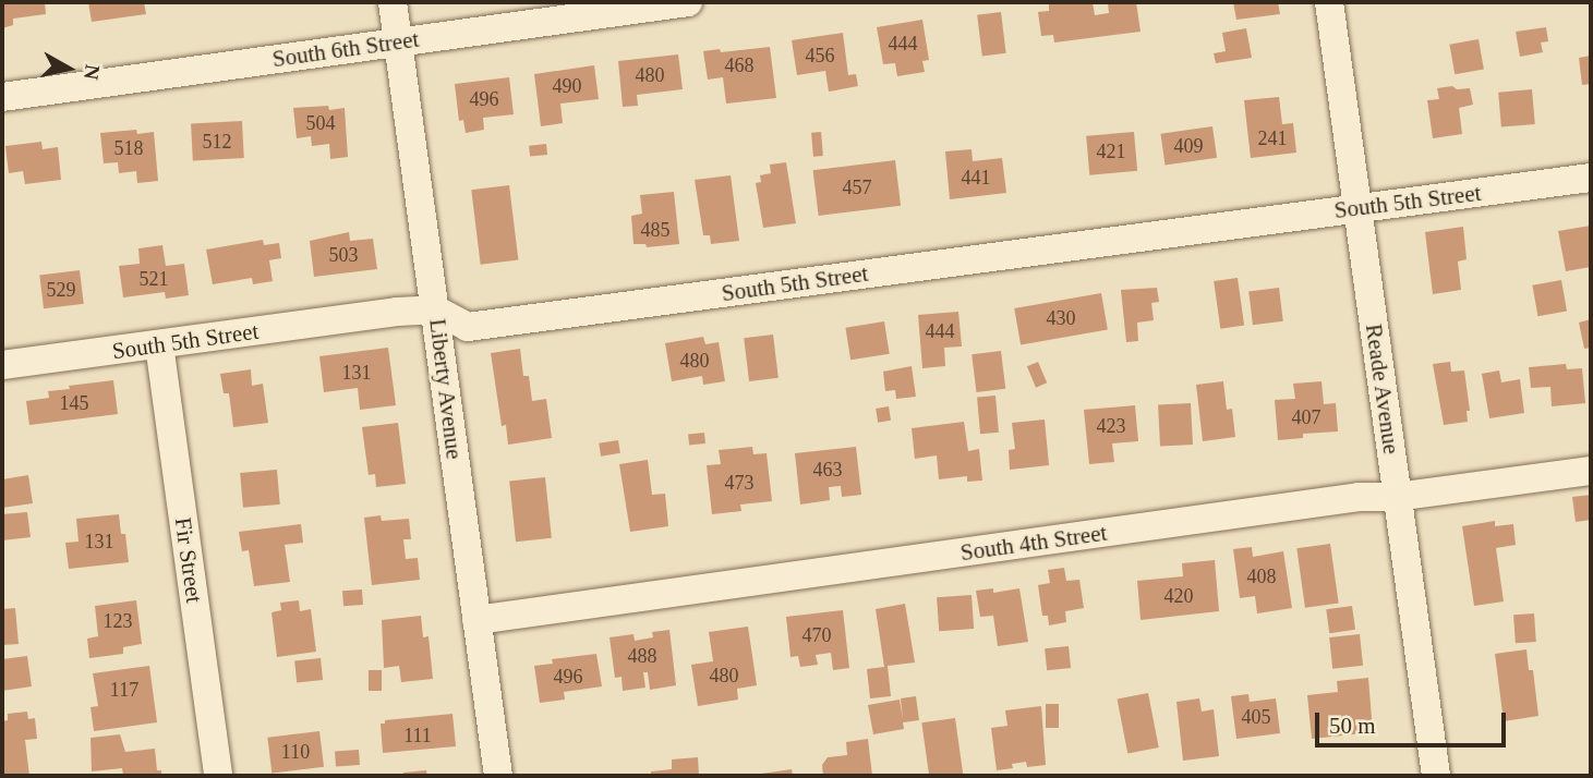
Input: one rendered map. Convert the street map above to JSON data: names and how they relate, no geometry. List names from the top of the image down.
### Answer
{
  "streets": {
    "street": [
      "South 6th Street",
      "South 5th Street",
      "Liberty Avenue",
      "Reade Avenue",
      "South 4th Street",
      "Fir Street"
    ]
  },
  "crossings": [
    ["South 6th Street", "Liberty Avenue"],
    ["South 5th Street", "Liberty Avenue"],
    ["South 5th Street", "Reade Avenue"],
    ["South 5th Street", "Fir Street"],
    ["Liberty Avenue", "South 4th Street"],
    ["Reade Avenue", "South 4th Street"]
  ],
  "house_numbers": [
    "444",
    "456",
    "468",
    "480",
    "490",
    "496",
    "504",
    "241",
    "512",
    "409",
    "518",
    "421",
    "441",
    "457",
    "485",
    "503",
    "521",
    "529",
    "430",
    "444",
    "480",
    "131",
    "145",
    "407",
    "423",
    "463",
    "473",
    "131",
    "408",
    "420",
    "123",
    "470",
    "488",
    "480",
    "496",
    "117",
    "405",
    "111",
    "110"
  ],
  "scale_bar": "50 m",
  "north": "right"
}
